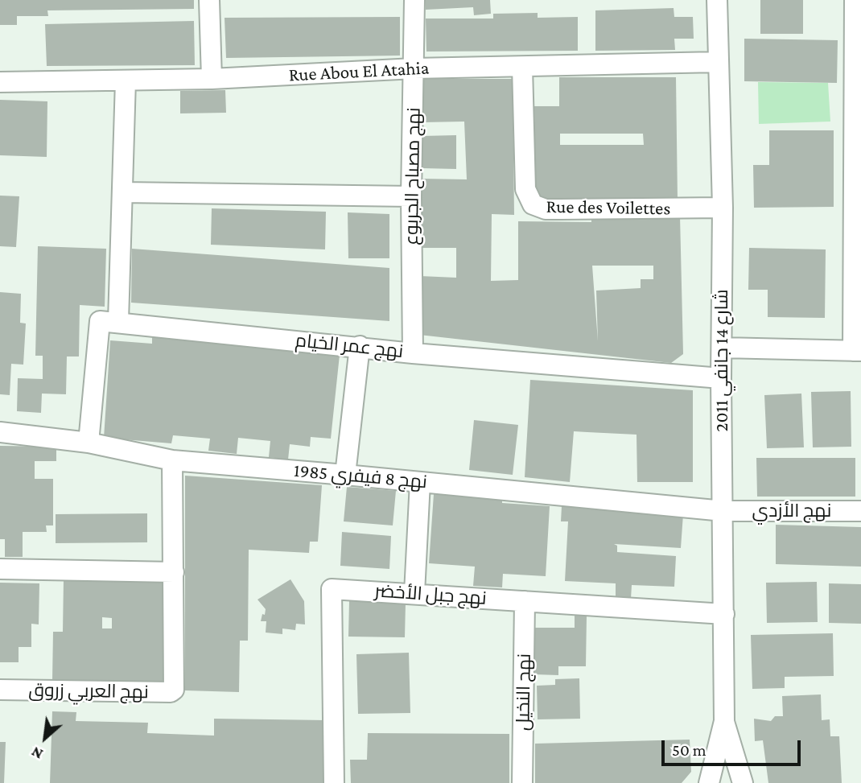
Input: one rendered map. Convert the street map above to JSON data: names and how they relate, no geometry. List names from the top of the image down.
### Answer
{
  "streets": {
    "street": [
      "Rue Abou El Atahia",
      "نهج مصباح الجربوع",
      "Rue des Voilettes",
      "نهج عمر الخيام",
      "شارع 14 جانفي 2011",
      "نهج 8 فيفري 1985",
      "نهج الأزدي",
      "نهج جبل الأخضر",
      "نهج العربي زروق",
      "نهج النخيل"
    ]
  },
  "crossings": [
    ["Rue Abou El Atahia", "نهج مصباح الجربوع"],
    ["Rue Abou El Atahia", "Rue des Voilettes"],
    ["Rue Abou El Atahia", "شارع 14 جانفي 2011"],
    ["نهج مصباح الجربوع", "نهج عمر الخيام"],
    ["Rue des Voilettes", "شارع 14 جانفي 2011"],
    ["نهج عمر الخيام", "شارع 14 جانفي 2011"],
    ["شارع 14 جانفي 2011", "نهج 8 فيفري 1985"],
    ["شارع 14 جانفي 2011", "نهج الأزدي"],
    ["شارع 14 جانفي 2011", "نهج جبل الأخضر"],
    ["نهج 8 فيفري 1985", "نهج الأزدي"],
    ["نهج جبل الأخضر", "نهج النخيل"]
  ],
  "scale_bar": "50 m",
  "north": "bottom left"
}
